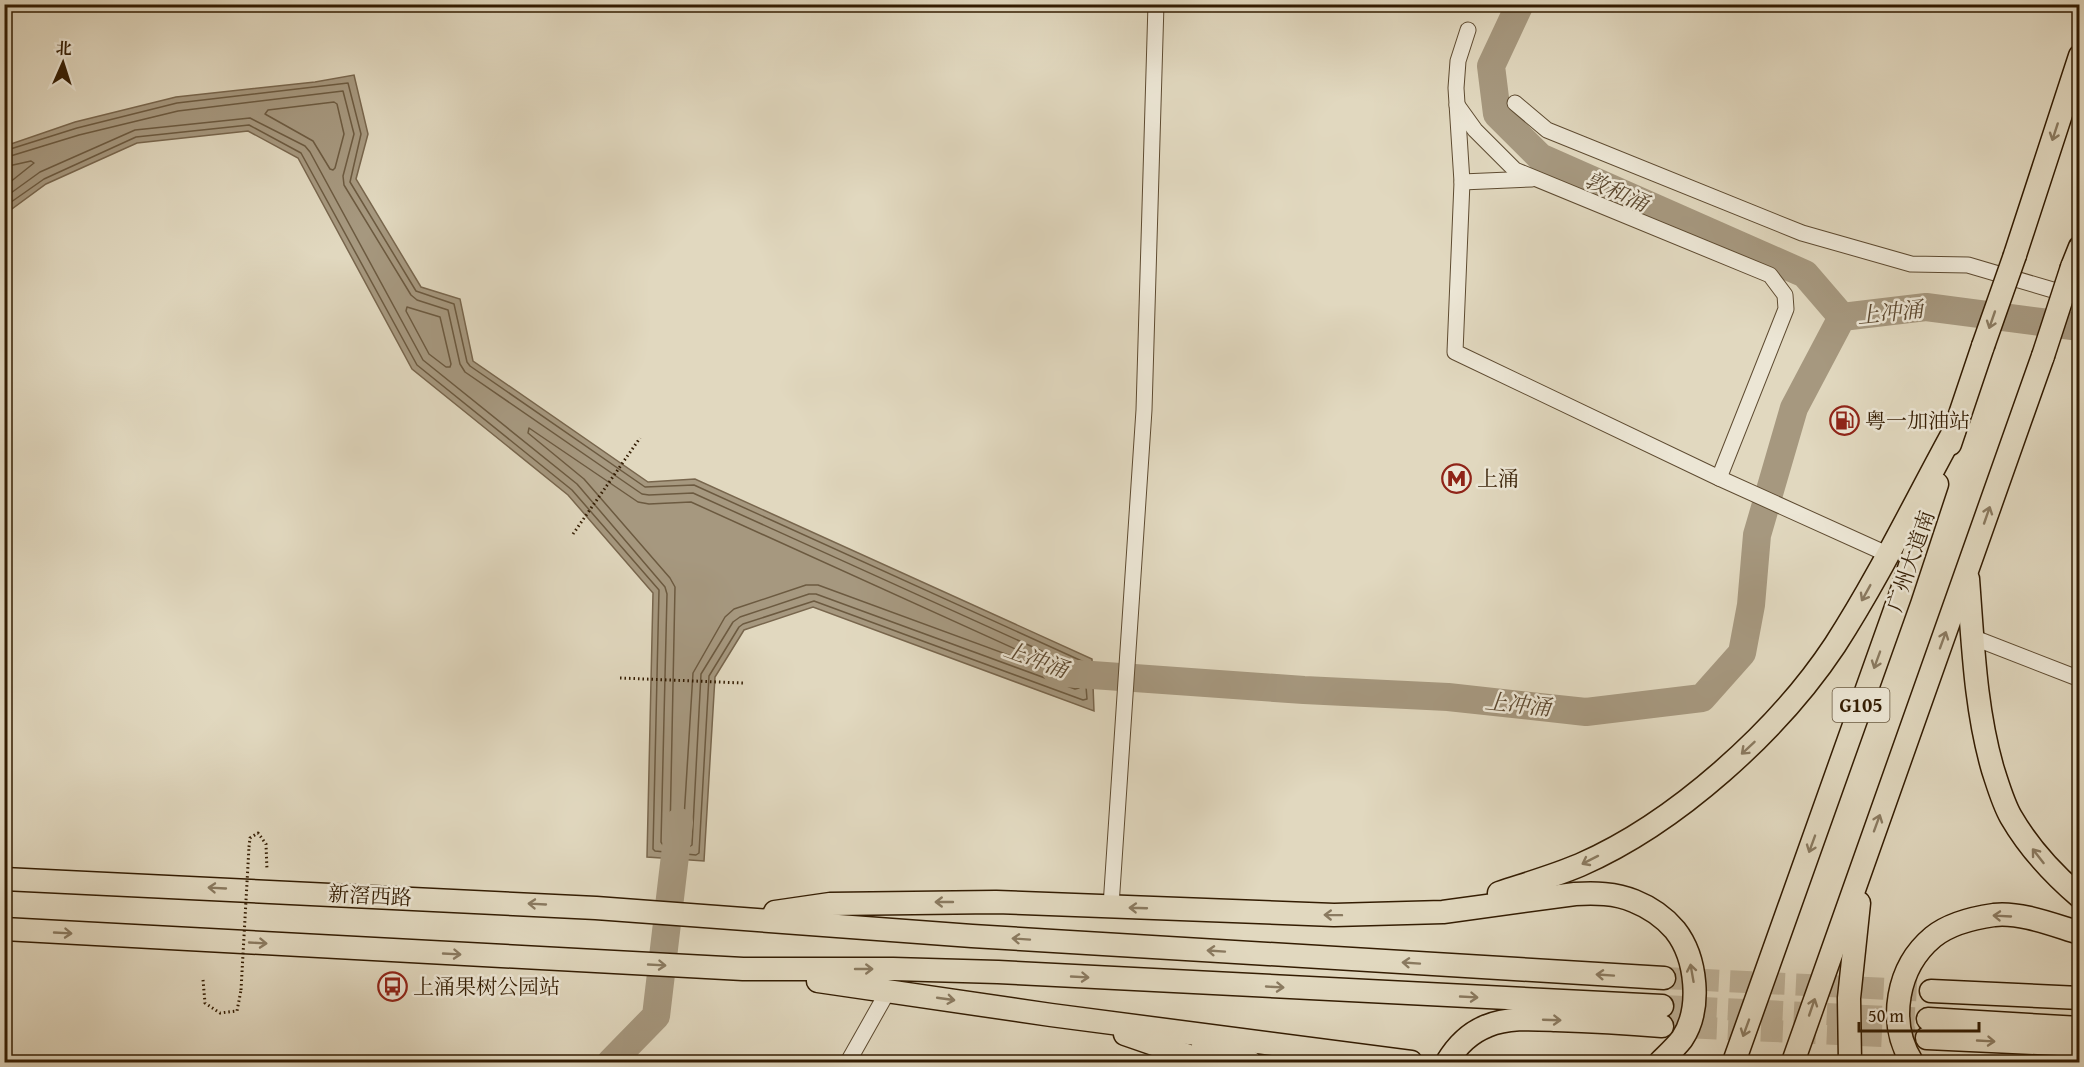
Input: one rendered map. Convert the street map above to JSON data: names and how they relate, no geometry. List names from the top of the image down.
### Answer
{
  "streets": {
    "highway": ["广州大道南", "G105", "新滘西路"]
  },
  "water": ["敦和涌", "上冲涌"],
  "places": {
    "fuel station": ["粤一加油站"],
    "metro station": ["上涌"],
    "bus stop": ["上涌果树公园站"]
  },
  "scale_bar": "50 m",
  "north": "top"
}
